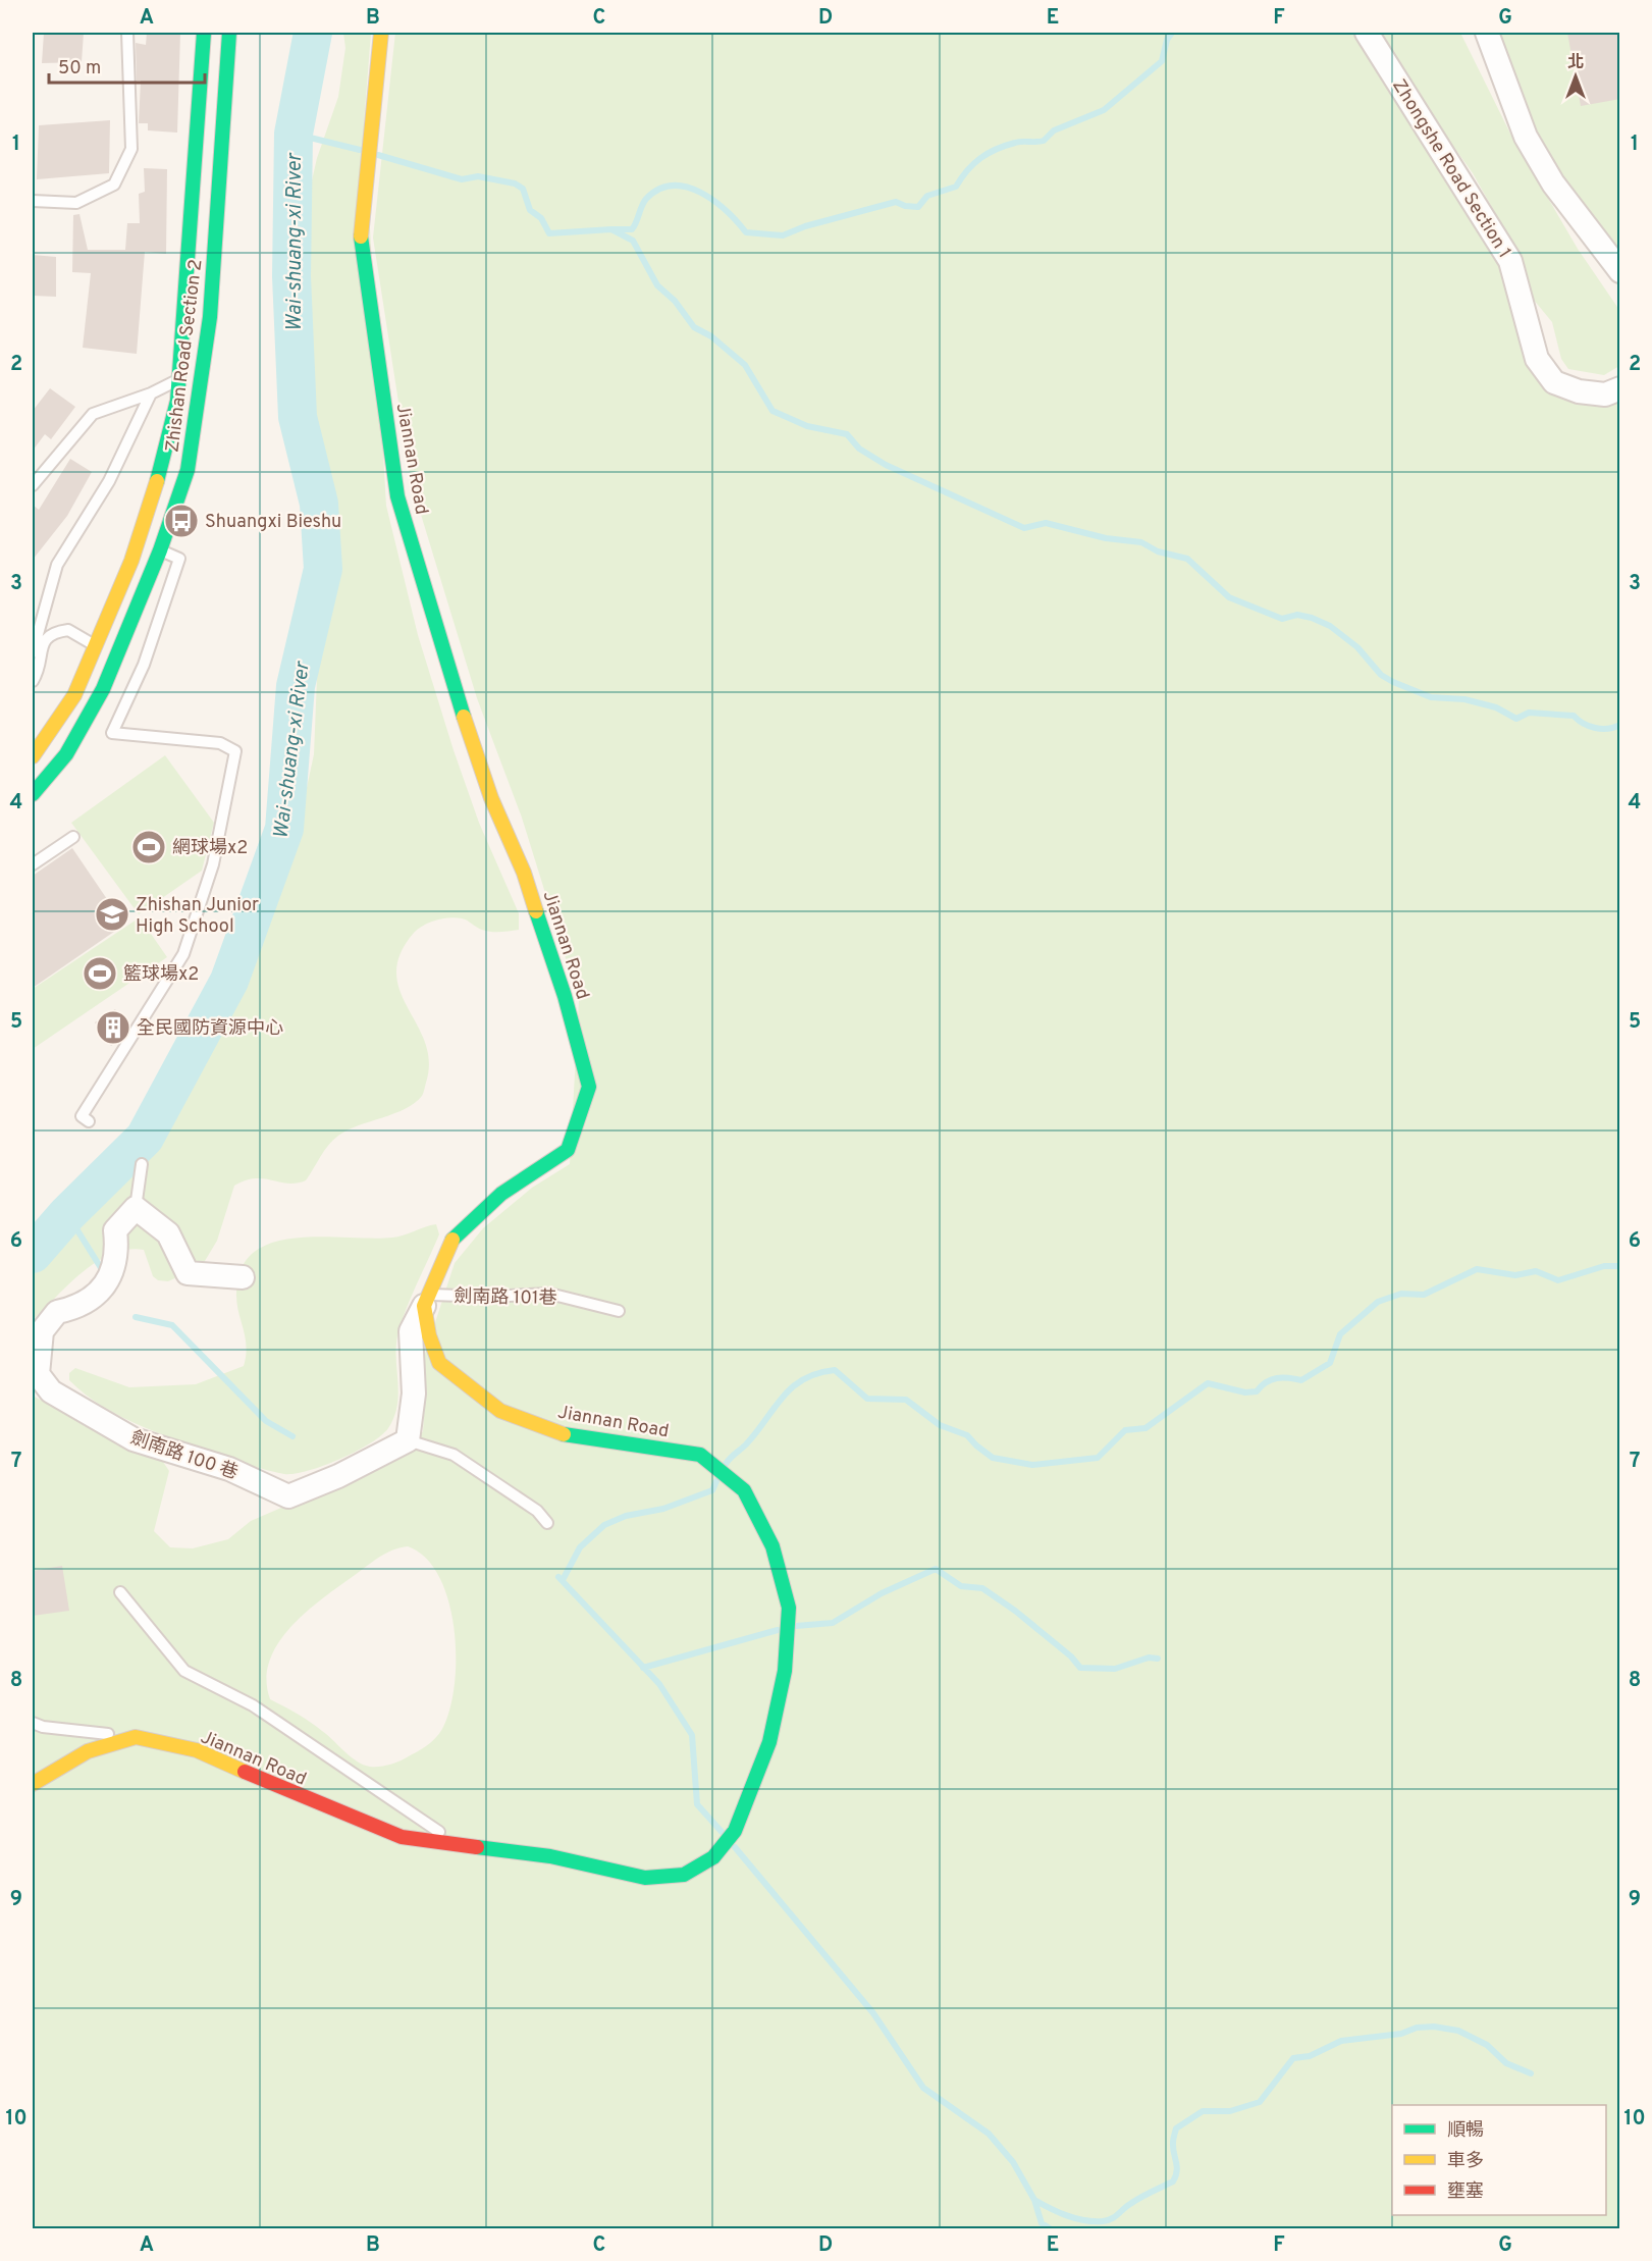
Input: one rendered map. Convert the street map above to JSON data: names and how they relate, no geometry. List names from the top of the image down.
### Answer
{
  "streets": {
    "street": [
      "Zhongshe Road Section 1",
      "Zhishan Road Section 2",
      "Jiannan Road",
      "劍南路 100 巷"
    ],
    "lane": ["劍南路 101巷"]
  },
  "crossings": [
    ["Jiannan Road", "劍南路 101巷"]
  ],
  "water": ["Wai-shuang-xi River"],
  "places": {
    "bus stop": ["Shuangxi Bieshu"],
    "sports": ["網球場x2", "籃球場x2"],
    "school or university": ["Zhishan Junior High School"],
    "building": ["全民國防資源中心"]
  },
  "legend": ["順暢", "車多", "壅塞"],
  "scale_bar": "50 m",
  "north": "top",
  "grid": {
    "columns": [
      "A",
      "B",
      "C",
      "D",
      "E",
      "F",
      "G"
    ],
    "rows": [
      "1",
      "2",
      "3",
      "4",
      "5",
      "6",
      "7",
      "8",
      "9",
      "10"
    ]
  }
}
